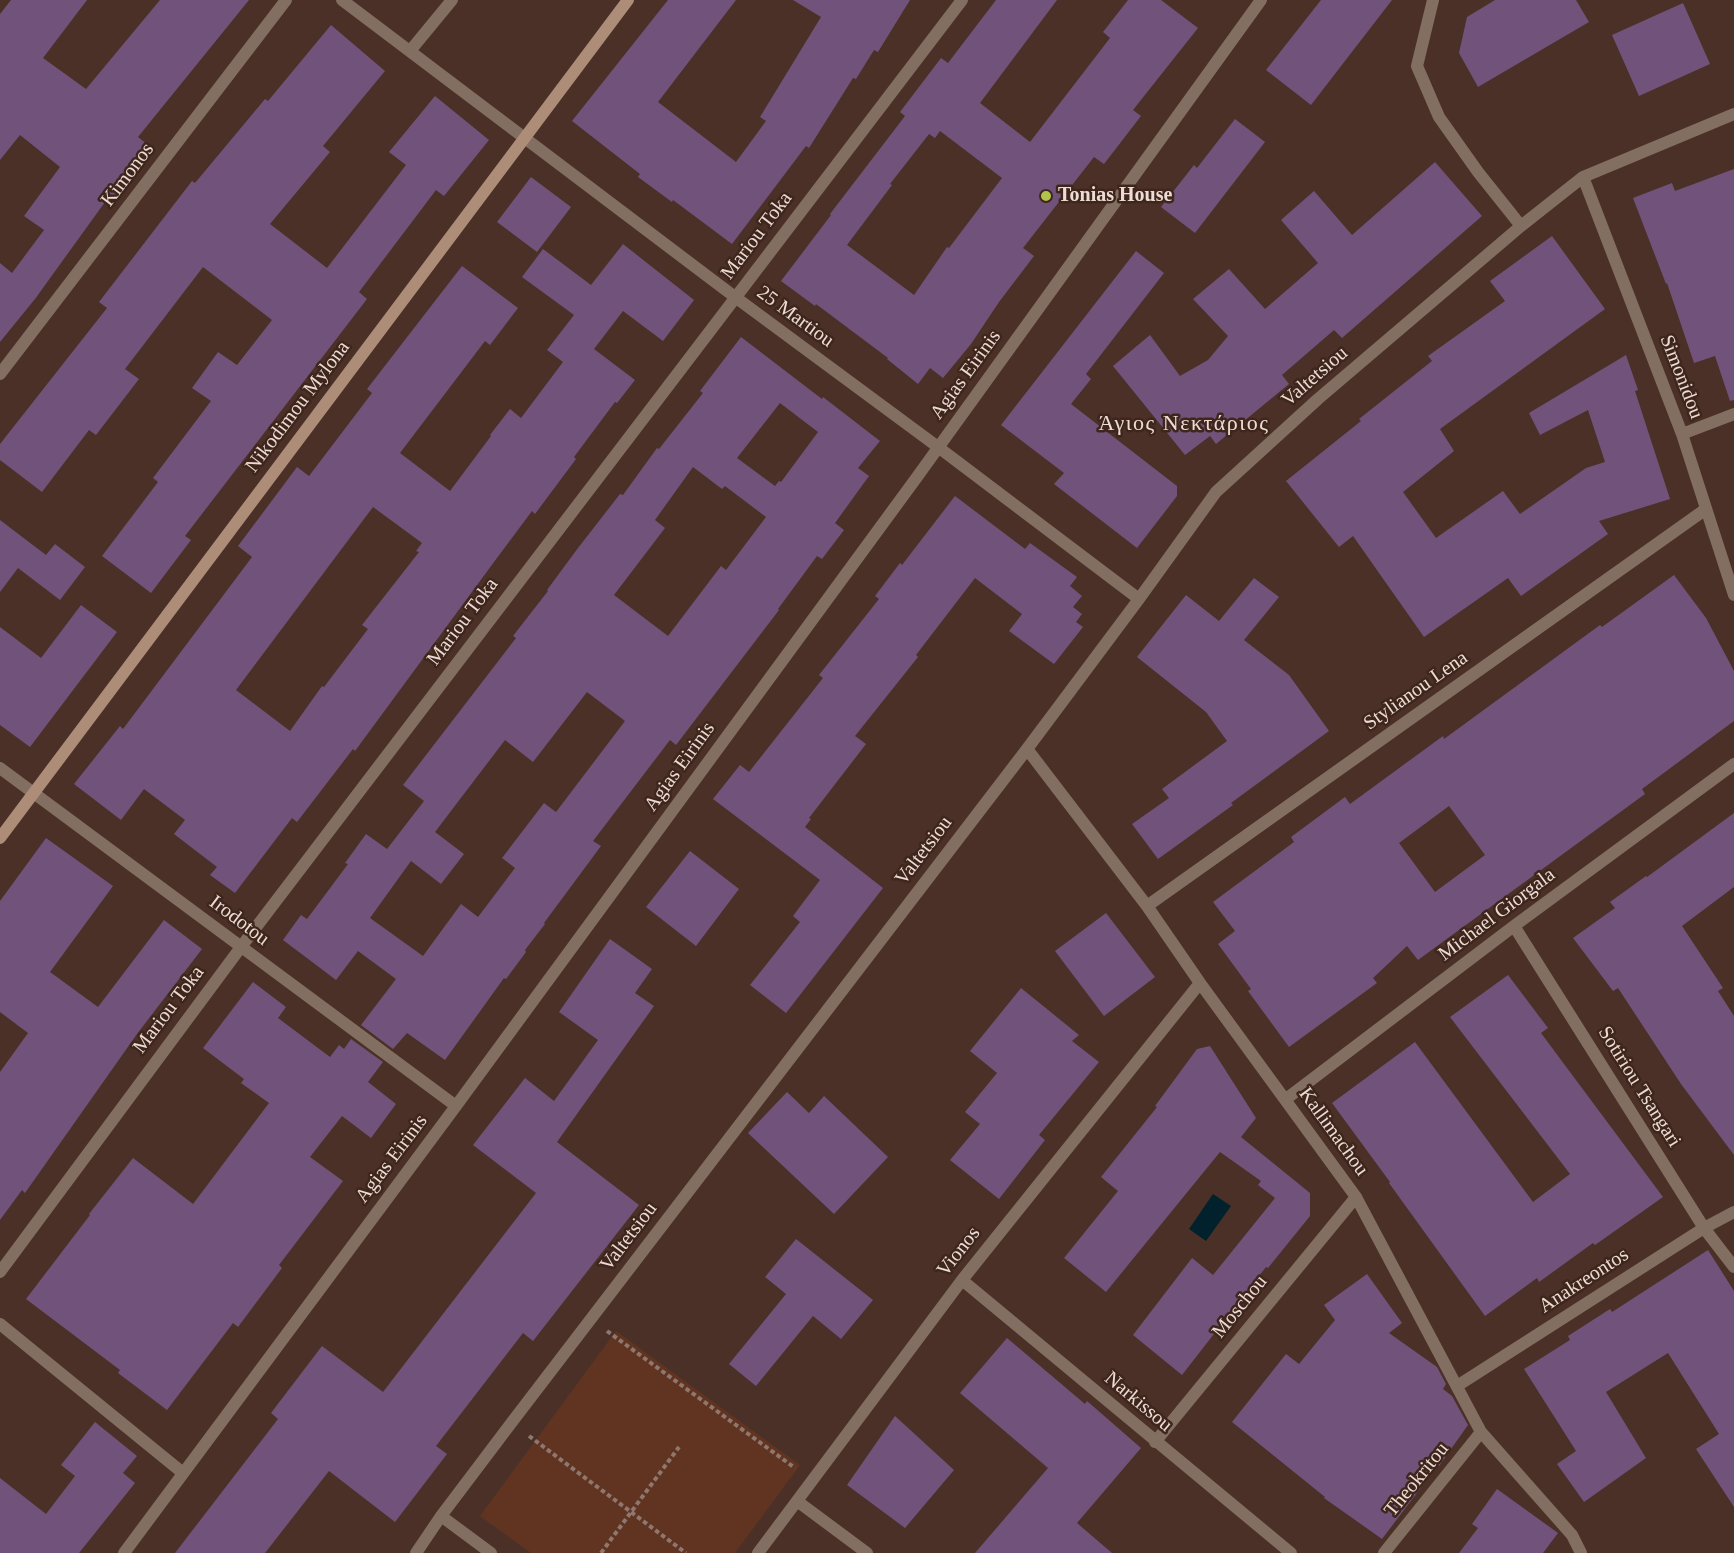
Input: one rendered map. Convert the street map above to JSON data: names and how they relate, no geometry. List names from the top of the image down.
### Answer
{
  "streets": {
    "street": [
      "Kimonos",
      "Mariou Toka",
      "25 Martiou",
      "Agias Eirinis",
      "Valtetsiou",
      "Simonidou",
      "Nikodimou Mylona",
      "Stylianou Lena",
      "Michael Giorgala",
      "Irodotou",
      "Sotiriou Tsangari",
      "Kallimachou",
      "Vionos",
      "Anakreontos",
      "Moschou",
      "Narkissou",
      "Theokritou"
    ]
  },
  "crossings": [
    ["Mariou Toka", "25 Martiou"],
    ["Mariou Toka", "Irodotou"],
    ["25 Martiou", "Agias Eirinis"],
    ["25 Martiou", "Valtetsiou"],
    ["25 Martiou", "Nikodimou Mylona"],
    ["Agias Eirinis", "Irodotou"],
    ["Valtetsiou", "Simonidou"],
    ["Valtetsiou", "Kallimachou"],
    ["Simonidou", "Stylianou Lena"],
    ["Nikodimou Mylona", "Irodotou"],
    ["Stylianou Lena", "Kallimachou"],
    ["Michael Giorgala", "Sotiriou Tsangari"],
    ["Michael Giorgala", "Kallimachou"],
    ["Sotiriou Tsangari", "Anakreontos"],
    ["Kallimachou", "Vionos"],
    ["Kallimachou", "Anakreontos"],
    ["Kallimachou", "Moschou"],
    ["Kallimachou", "Theokritou"],
    ["Vionos", "Narkissou"],
    ["Moschou", "Narkissou"]
  ],
  "districts": ["Άγιος Νεκτάριος"],
  "places": ["Tonias House"]
}
